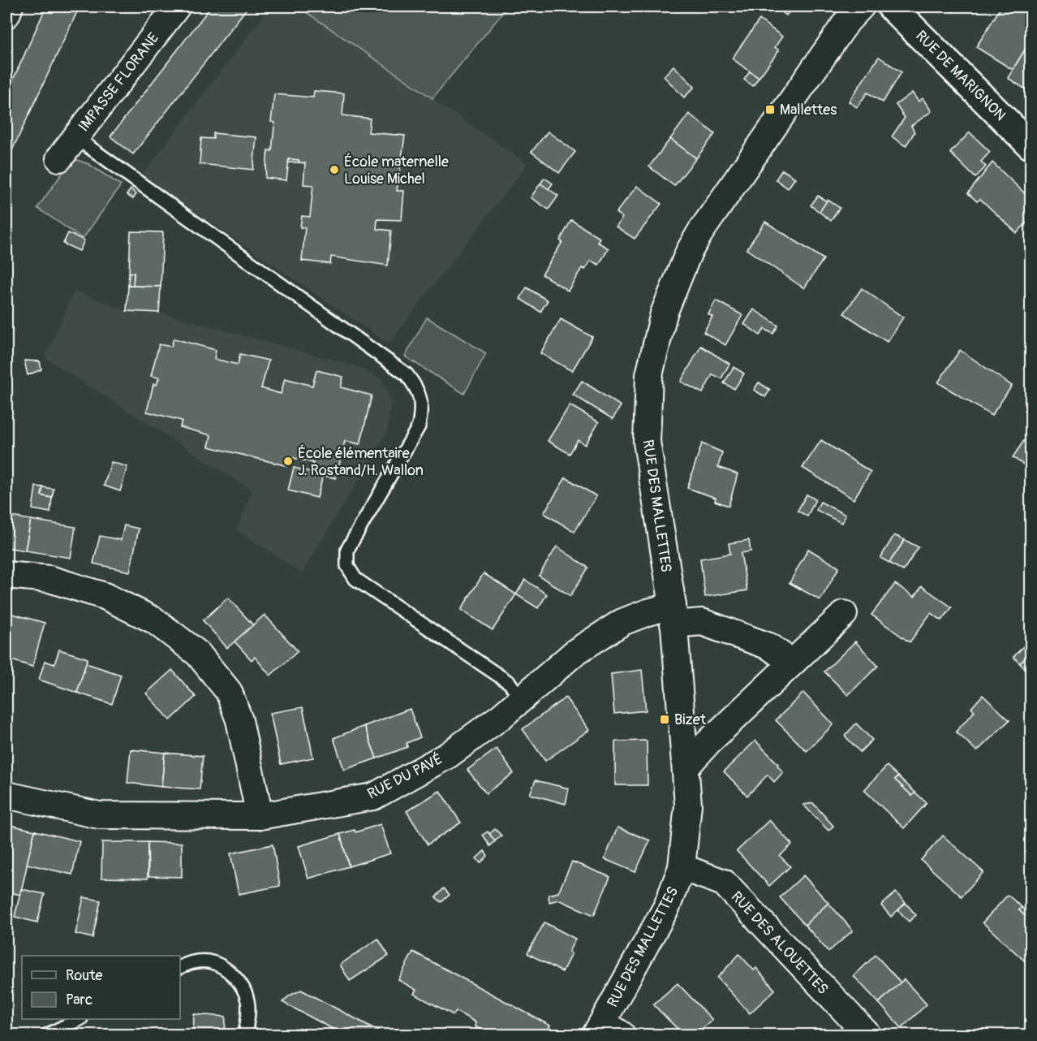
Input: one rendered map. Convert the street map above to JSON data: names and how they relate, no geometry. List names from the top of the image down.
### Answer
{
  "streets": {
    "street": [
      "RUE DE MARIGNON",
      "IMPASSE FLORANE",
      "RUE DES MALLETTES",
      "RUE DU PAVÉ",
      "RUE DES ALOUETTES"
    ]
  },
  "crossings": [
    ["RUE DES MALLETTES", "RUE DU PAVÉ"],
    ["RUE DES MALLETTES", "RUE DES ALOUETTES"]
  ],
  "places": {
    "transit": ["Mallettes", "Bizet"],
    "other": ["École maternelle Louise Michel", "École élémentaire J. Rostand/H. Wallon"]
  },
  "legend": ["Route", "Parc"]
}
